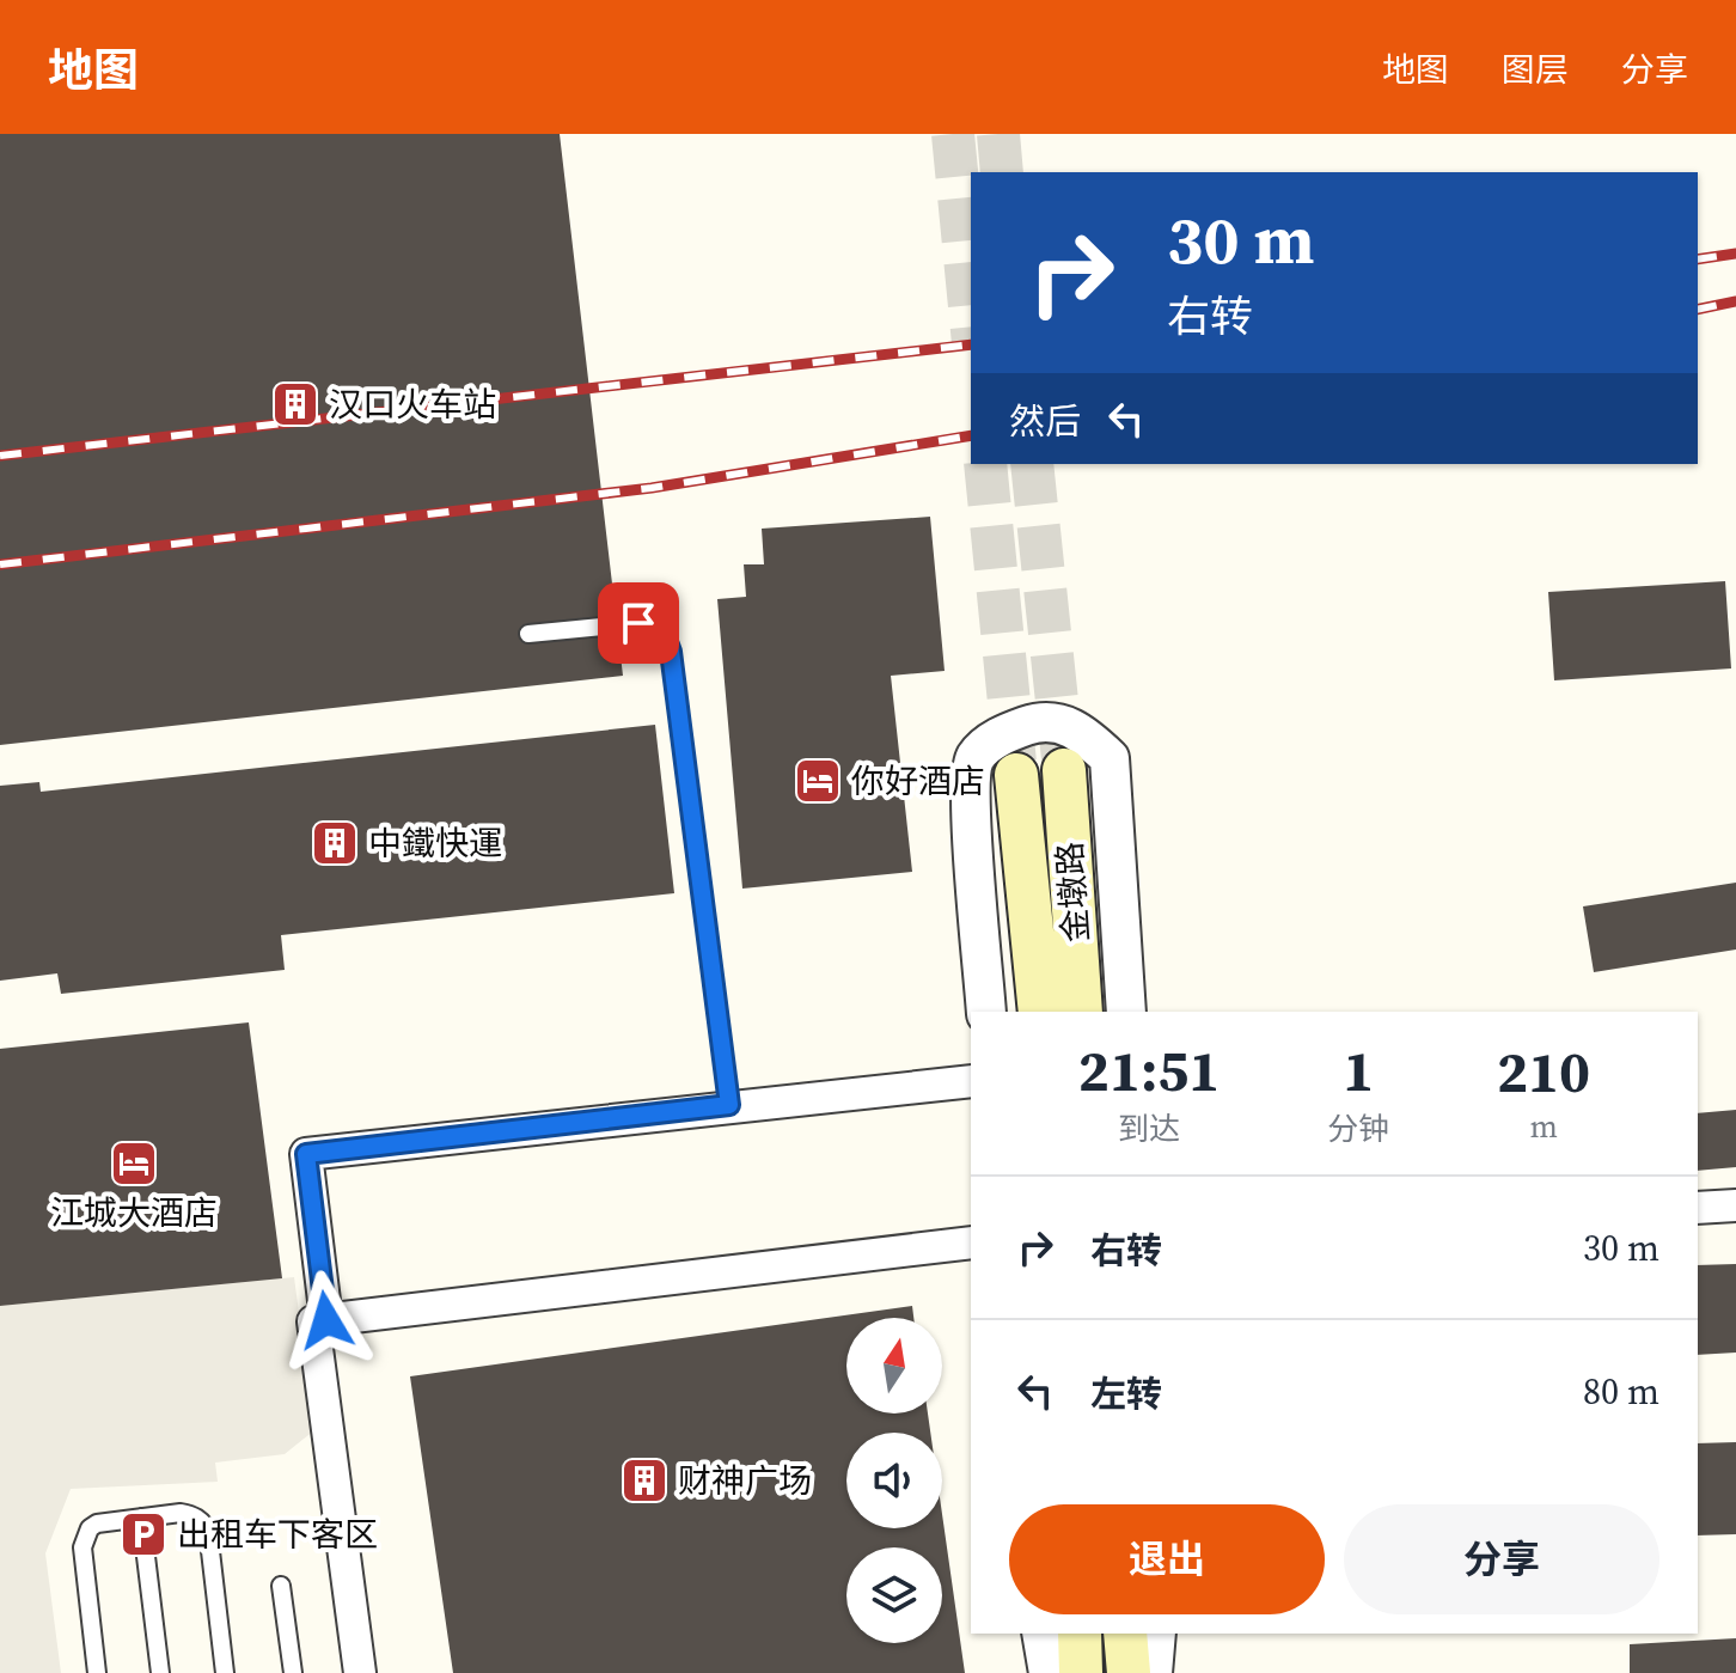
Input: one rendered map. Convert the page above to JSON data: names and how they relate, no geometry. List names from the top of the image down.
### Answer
{
  "streets": {
    "main road": ["金墩路"]
  },
  "places": {
    "building": ["汉口火车站", "中鐵快運", "财神广场"],
    "hotel": ["你好酒店", "江城大酒店"],
    "parking": ["出租车下客区"]
  },
  "north": "top",
  "page": {
    "header": "地图",
    "nav": ["地图", "图层", "分享"],
    "turn": ["30 m", "右转"],
    "then": "然后",
    "eta": [
      "21:51",
      "到达",
      "1",
      "分钟",
      "210",
      "m"
    ],
    "list": [
      {
        "name": "右转",
        "value": "30 m"
      },
      {
        "name": "左转",
        "value": "80 m"
      }
    ],
    "buttons": ["退出", "分享"]
  }
}
